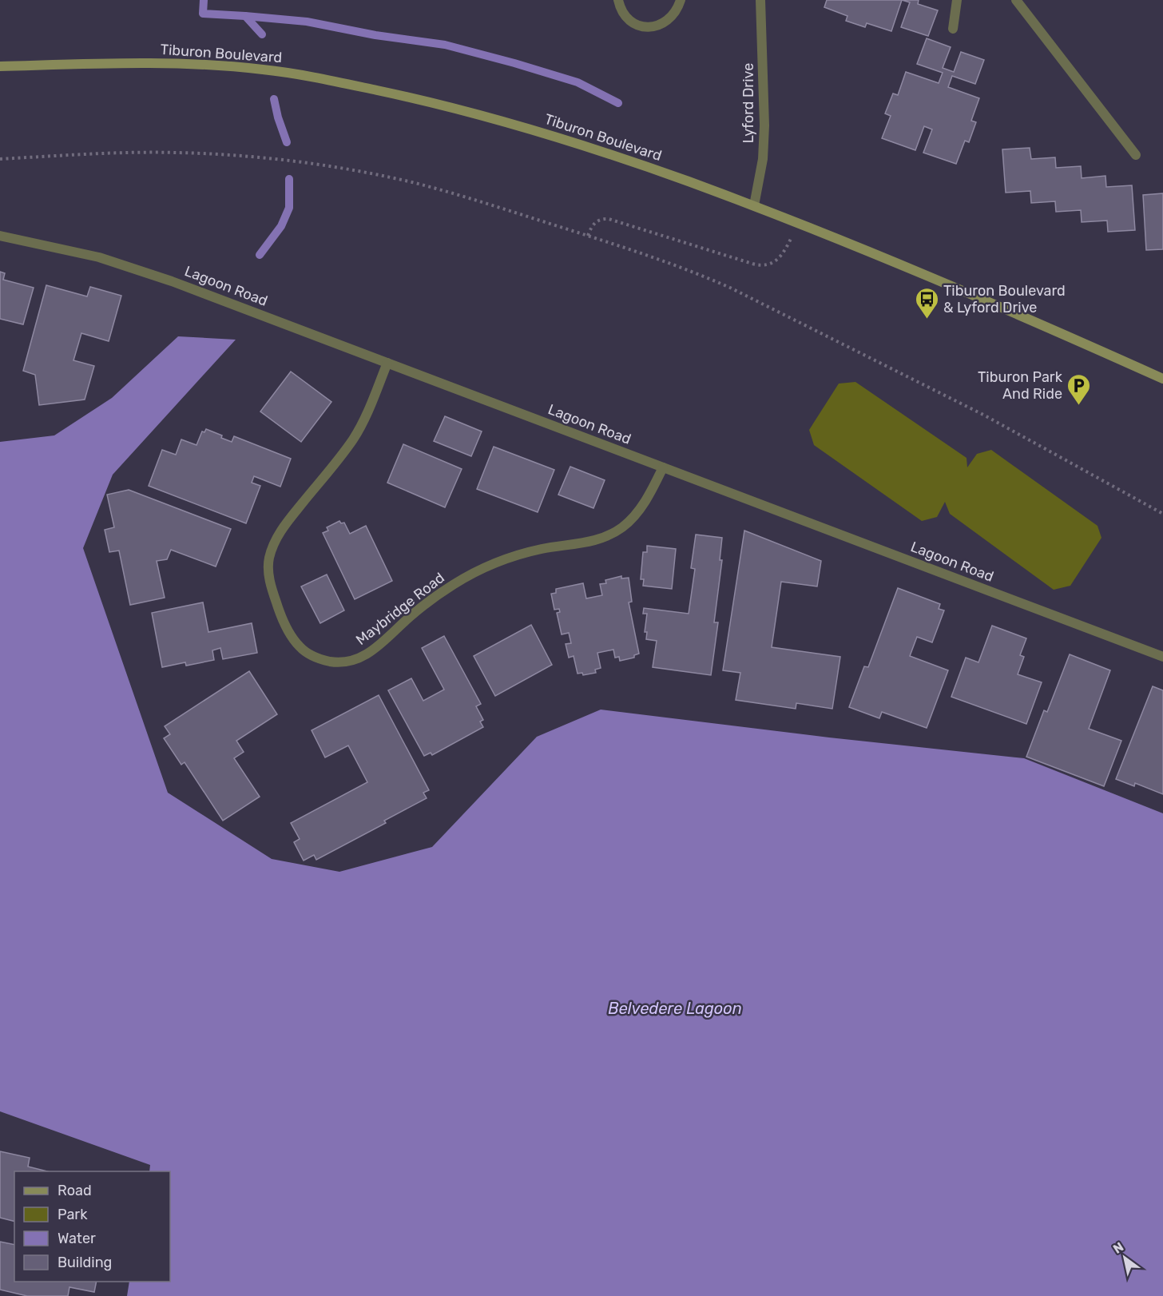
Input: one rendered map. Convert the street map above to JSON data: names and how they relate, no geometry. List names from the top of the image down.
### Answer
{
  "streets": {
    "main road": ["Tiburon Boulevard"],
    "street": ["Lyford Drive", "Lagoon Road", "Maybridge Road"]
  },
  "crossings": [
    ["Tiburon Boulevard", "Lyford Drive"],
    ["Lagoon Road", "Maybridge Road"]
  ],
  "water": ["Belvedere Lagoon"],
  "places": {
    "bus stop": ["Tiburon Boulevard & Lyford Drive"],
    "parking": ["Tiburon Park And Ride"]
  },
  "legend": [
    "Road",
    "Park",
    "Water",
    "Building"
  ],
  "north": "top left"
}
